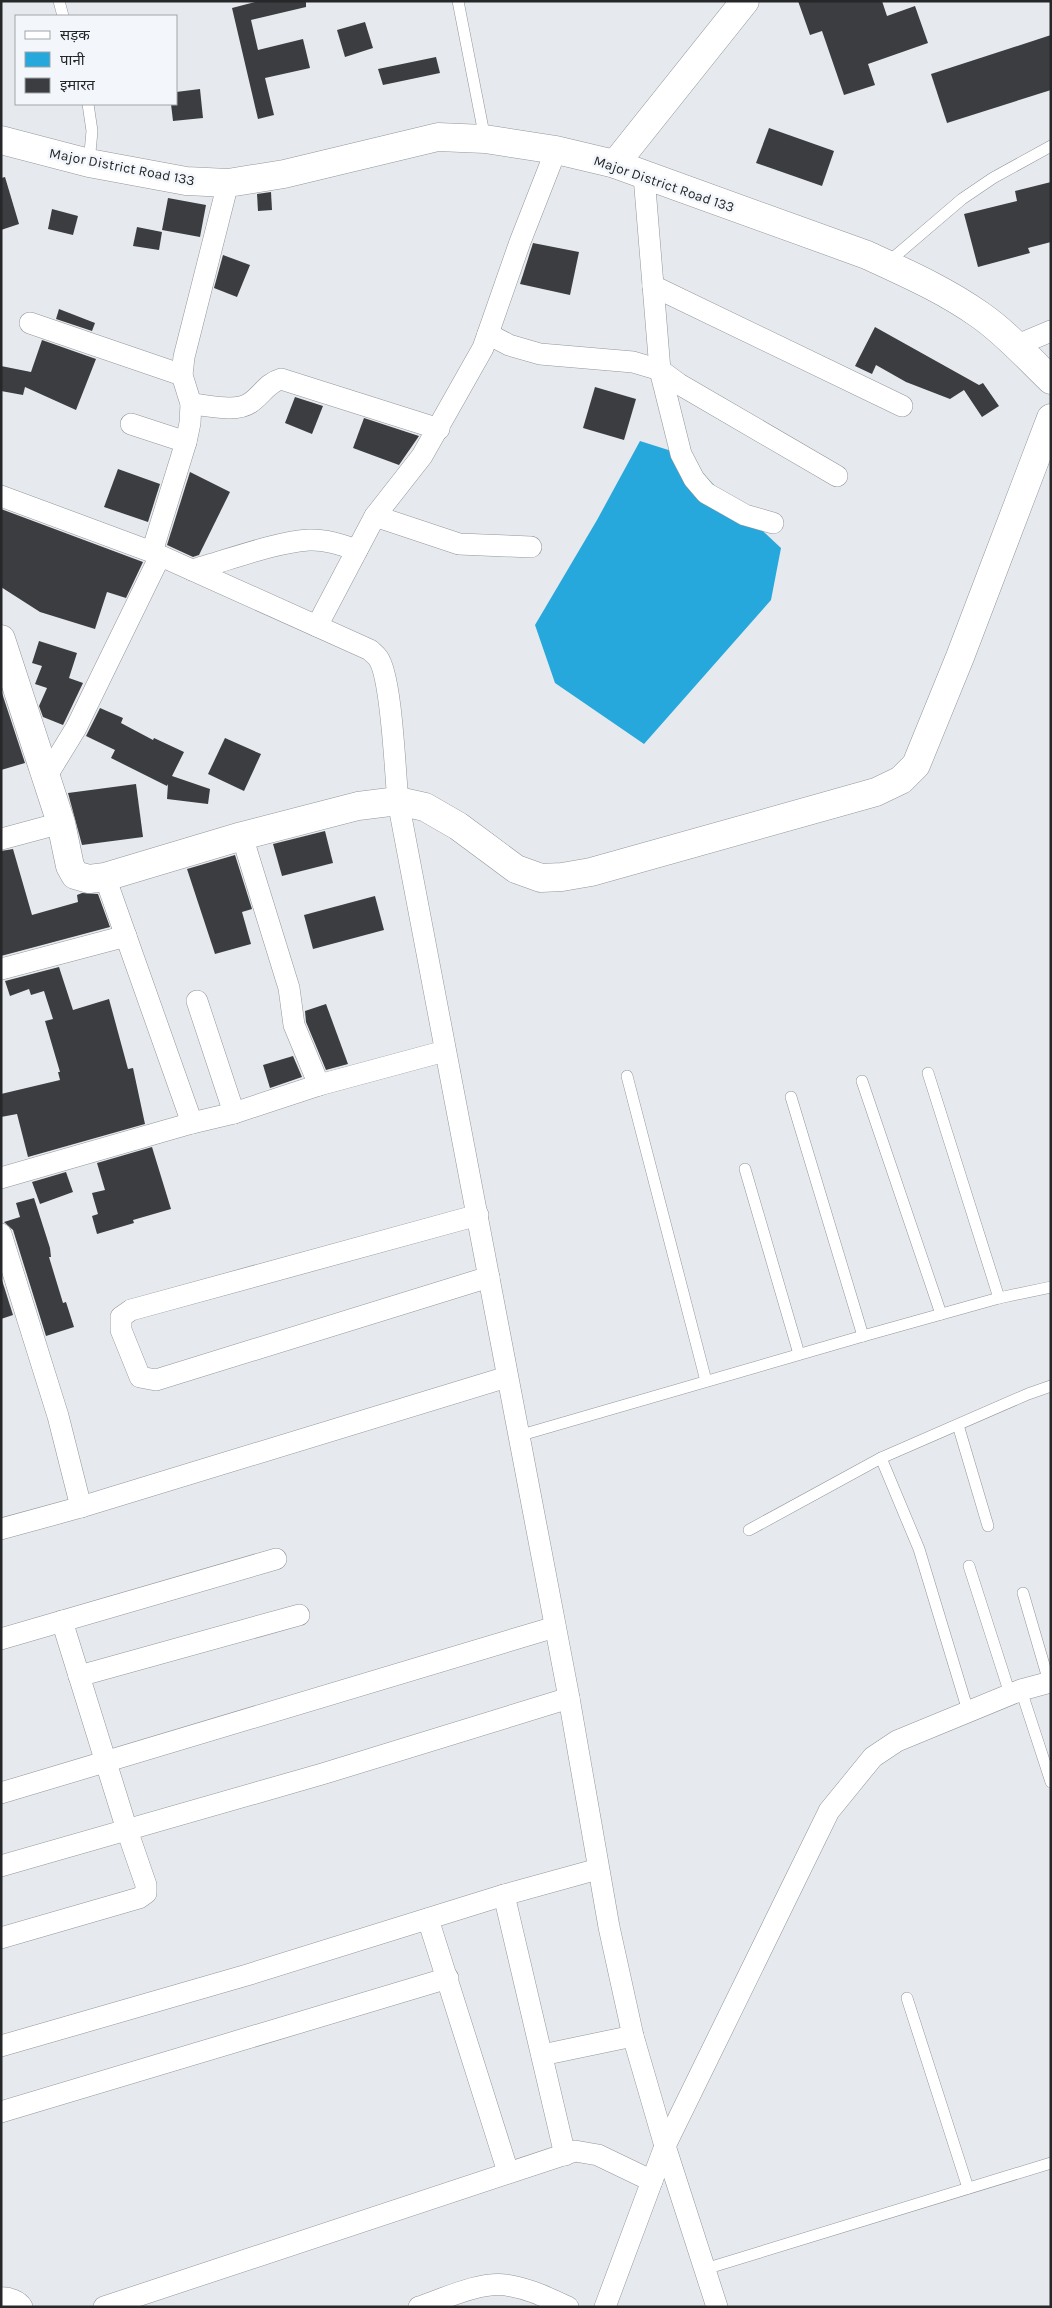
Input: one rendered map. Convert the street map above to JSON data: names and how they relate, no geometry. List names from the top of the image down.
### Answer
{
  "streets": {
    "street": ["Major District Road 133"]
  },
  "legend": ["सड़क", "पानी", "इमारत"]
}
